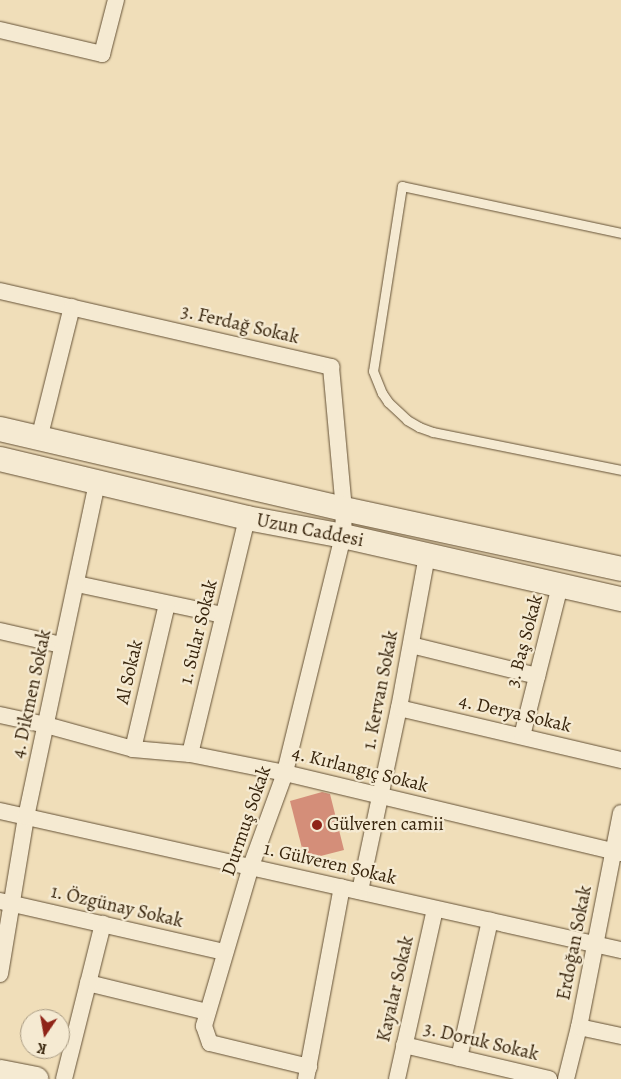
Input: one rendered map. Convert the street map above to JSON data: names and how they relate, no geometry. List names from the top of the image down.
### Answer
{
  "streets": {
    "main road": ["Uzun Caddesi"],
    "street": [
      "3. Ferdağ Sokak",
      "1. Sular Sokak",
      "3. Baş Sokak",
      "Al Sokak",
      "1. Kervan Sokak",
      "4. Dikmen Sokak",
      "4. Derya Sokak",
      "4. Kırlangıç Sokak",
      "Durmuş Sokak",
      "1. Gülveren Sokak",
      "1. Özgünay Sokak",
      "Erdoğan Sokak",
      "Kayalar Sokak",
      "3. Doruk Sokak"
    ]
  },
  "crossings": [
    ["3. Ferdağ Sokak", "Uzun Caddesi"],
    ["3. Ferdağ Sokak", "Durmuş Sokak"],
    ["Uzun Caddesi", "1. Sular Sokak"],
    ["Uzun Caddesi", "3. Baş Sokak"],
    ["Uzun Caddesi", "1. Kervan Sokak"],
    ["Uzun Caddesi", "4. Dikmen Sokak"],
    ["Uzun Caddesi", "Durmuş Sokak"],
    ["1. Sular Sokak", "4. Kırlangıç Sokak"],
    ["3. Baş Sokak", "4. Derya Sokak"],
    ["Al Sokak", "4. Kırlangıç Sokak"],
    ["1. Kervan Sokak", "4. Derya Sokak"],
    ["1. Kervan Sokak", "4. Kırlangıç Sokak"],
    ["1. Kervan Sokak", "1. Gülveren Sokak"],
    ["4. Dikmen Sokak", "4. Kırlangıç Sokak"],
    ["4. Dikmen Sokak", "1. Gülveren Sokak"],
    ["4. Dikmen Sokak", "1. Özgünay Sokak"],
    ["4. Kırlangıç Sokak", "Durmuş Sokak"],
    ["4. Kırlangıç Sokak", "Erdoğan Sokak"],
    ["Durmuş Sokak", "1. Gülveren Sokak"],
    ["Durmuş Sokak", "1. Özgünay Sokak"],
    ["1. Gülveren Sokak", "Erdoğan Sokak"],
    ["1. Gülveren Sokak", "Kayalar Sokak"],
    ["Kayalar Sokak", "3. Doruk Sokak"]
  ],
  "places": ["Gülveren camii"],
  "north": "bottom"
}
